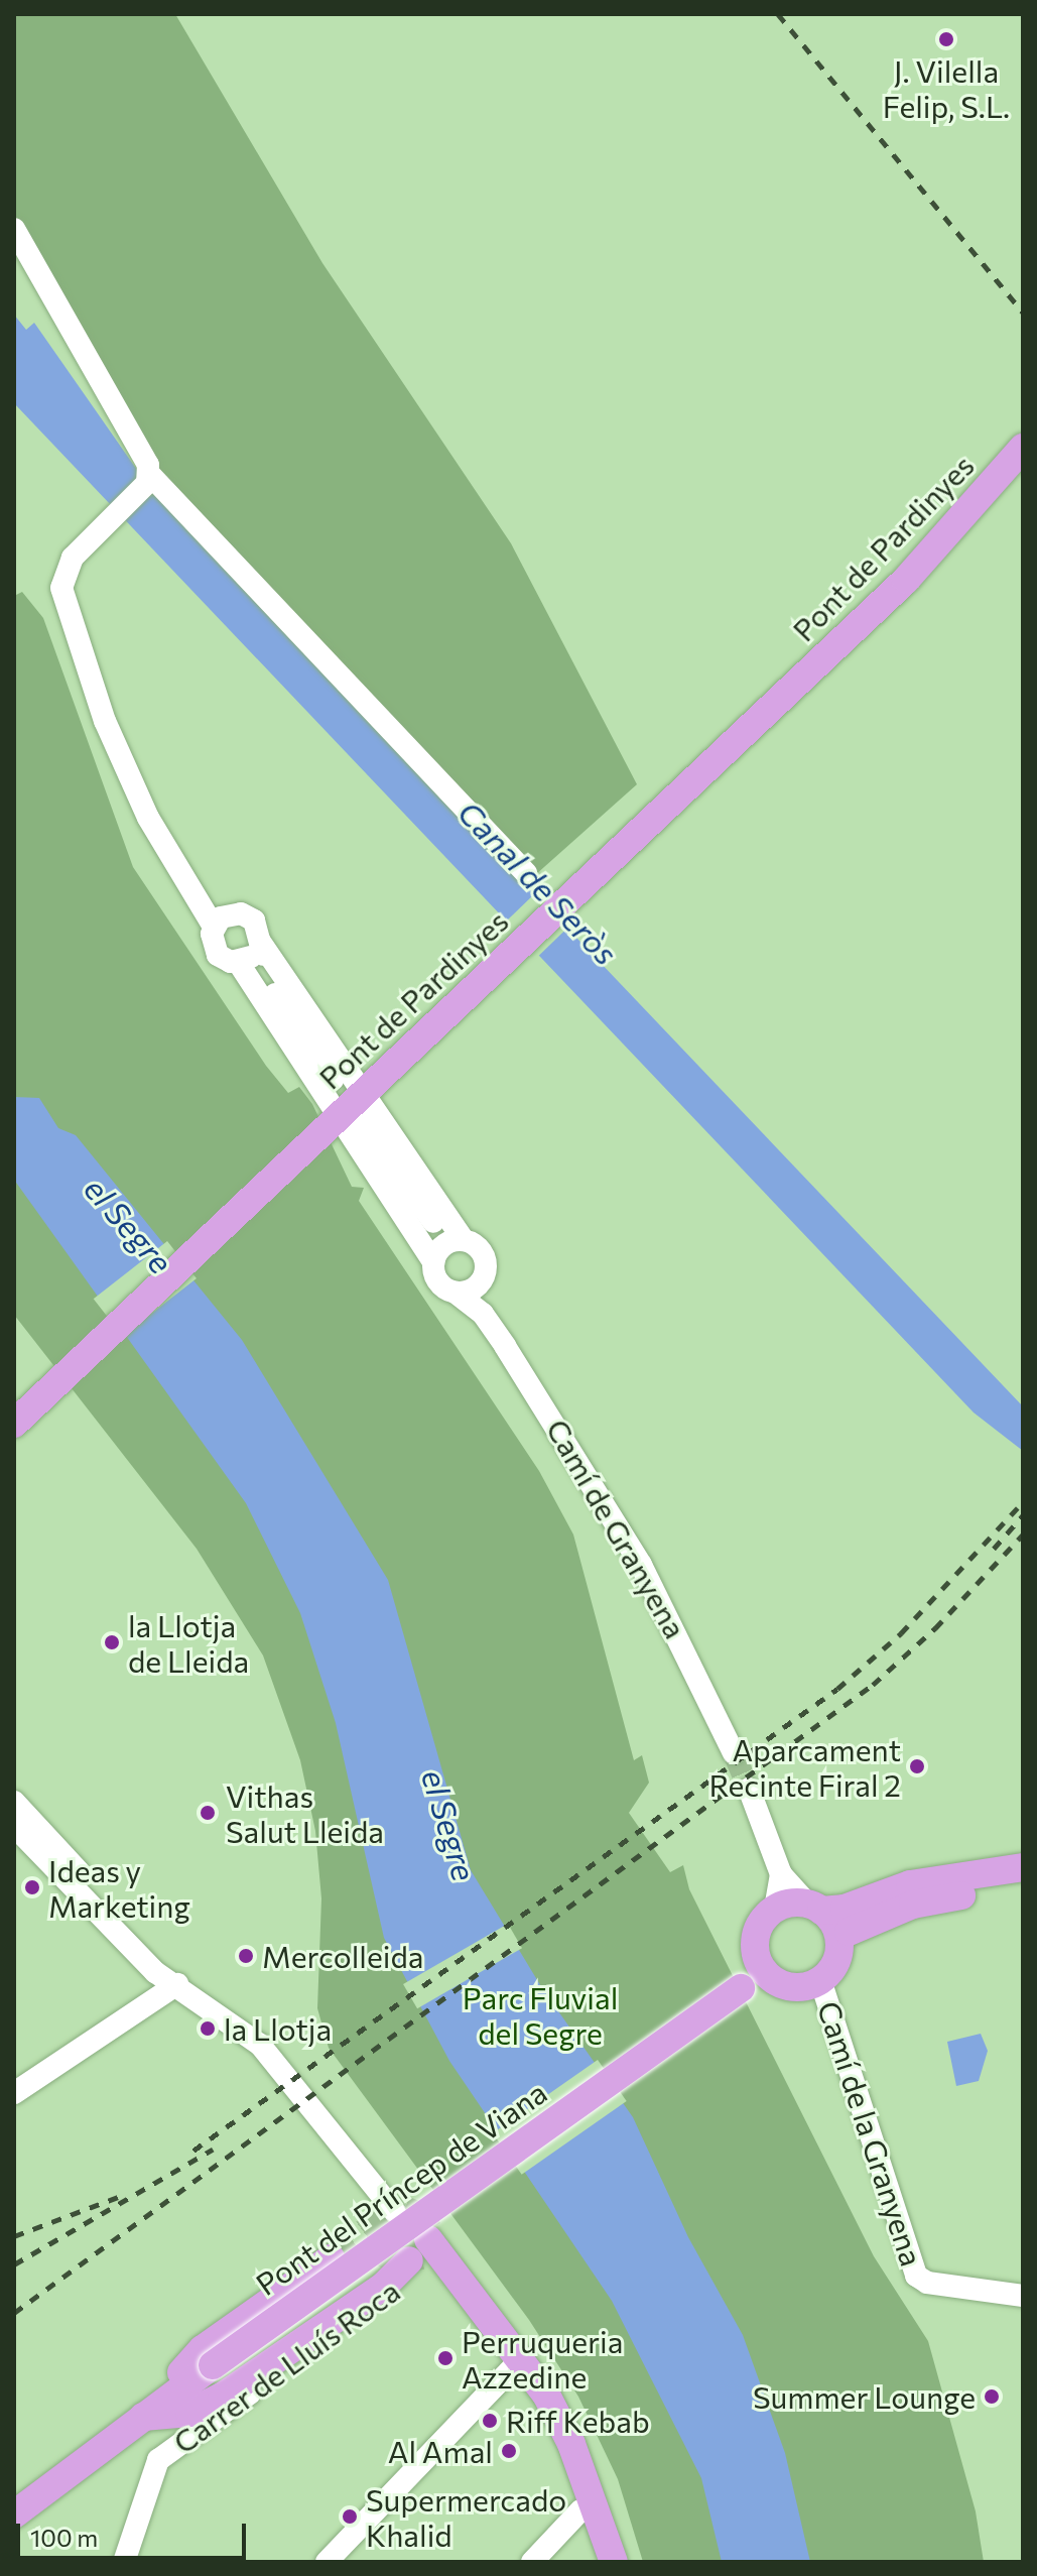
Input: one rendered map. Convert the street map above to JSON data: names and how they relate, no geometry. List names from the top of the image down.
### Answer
{
  "streets": {
    "main road": ["Pont de Pardinyes", "Pont del Príncep de Viana"],
    "street": ["Camí de Granyena", "Camí de la Granyena", "Carrer de Lluís Roca"]
  },
  "crossings": [
    ["Camí de la Granyena", "Pont del Príncep de Viana"]
  ],
  "water": ["Canal de Seròs", "el Segre"],
  "parks": ["Parc Fluvial del Segre"],
  "places": [
    "J. Vilella Felip, S.L.",
    "la Llotja de Lleida",
    "Aparcament Recinte Firal 2",
    "Vithas Salut Lleida",
    "Ideas y Marketing",
    "Mercolleida",
    "la Llotja",
    "Perruqueria Azzedine",
    "Summer Lounge",
    "Riff Kebab",
    "Al Amal",
    "Supermercado Khalid"
  ],
  "scale_bar": "100 m"
}
